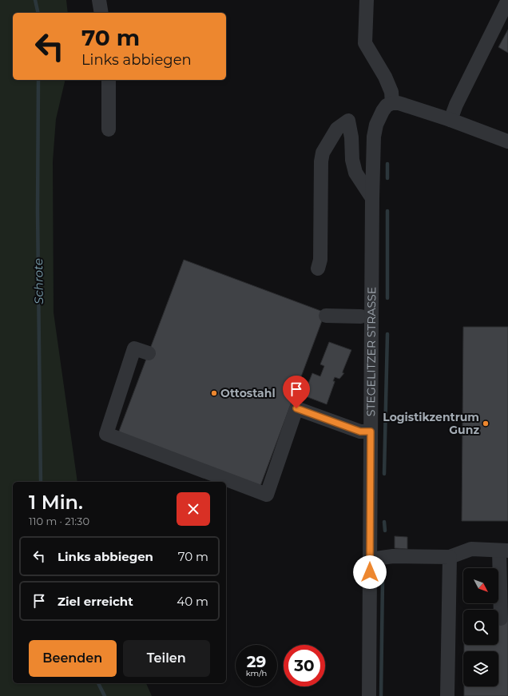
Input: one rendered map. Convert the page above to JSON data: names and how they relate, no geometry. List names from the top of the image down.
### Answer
{
  "streets": {
    "street": ["STEGELITZER STRASSE"]
  },
  "water": ["Schrote"],
  "places": ["Ottostahl", "Logistikzentrum Gunz"],
  "north": "bottom right",
  "page": {
    "turn": ["70 m", "Links abbiegen"],
    "heading": ["1 Min.", "110 m · 21:30"],
    "list": [
      {
        "name": "Links abbiegen",
        "value": "70 m"
      },
      {
        "name": "Ziel erreicht",
        "value": "40 m"
      }
    ],
    "buttons": ["Beenden", "Teilen"],
    "speed": "29 km/h",
    "limit": "30"
  }
}
